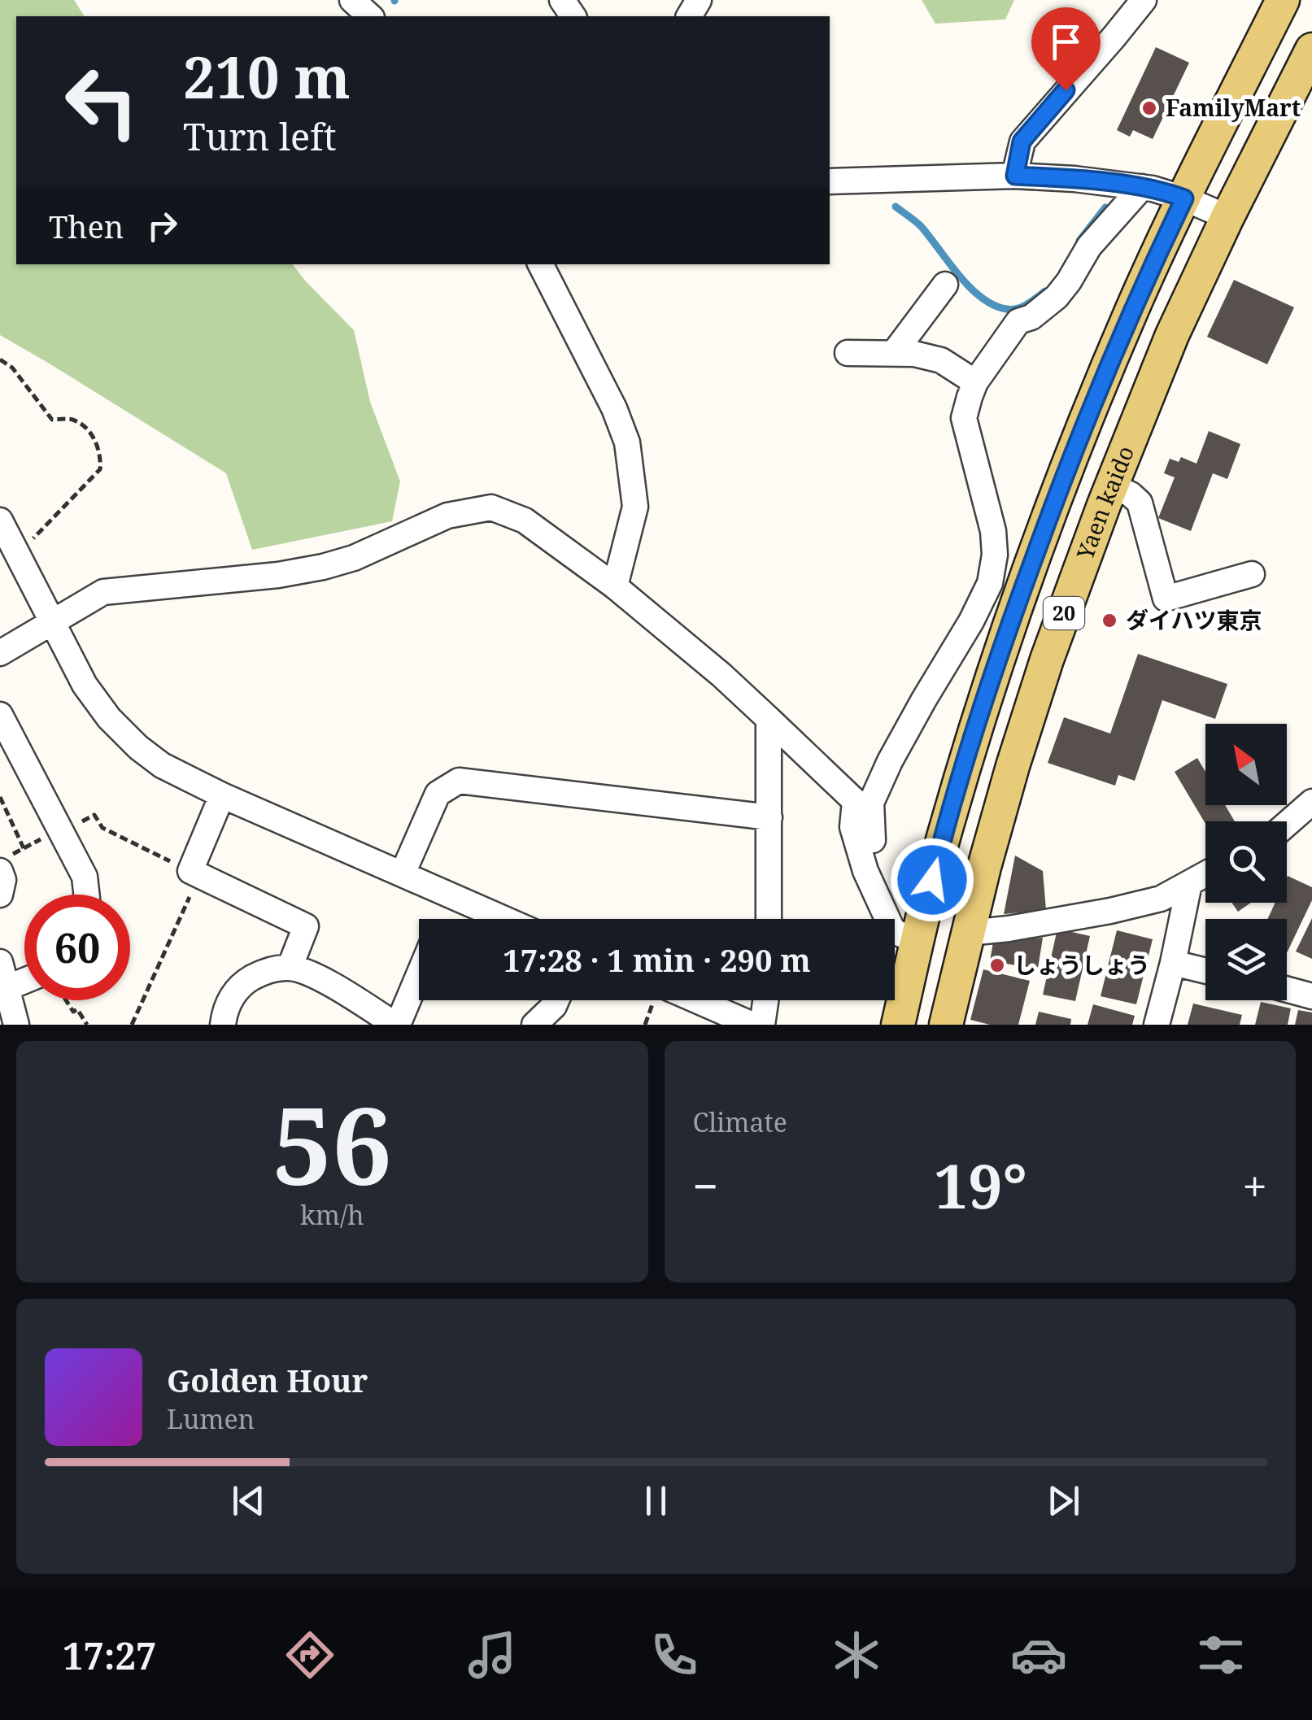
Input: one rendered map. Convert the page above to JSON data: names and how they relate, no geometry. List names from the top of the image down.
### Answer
{
  "streets": {
    "main road": ["Yaen kaido", "20"]
  },
  "places": ["FamilyMart", "ダイハツ東京", "しょうしょう"],
  "north": "top left",
  "page": {
    "turn": ["210 m", "Turn left"],
    "then": "Then",
    "limit": "60",
    "trip": "17:28 · 1 min · 290 m",
    "tile": [
      ["56", "km/h"],
      "Climate"
    ],
    "heat": ["−", "19°", "+"],
    "song": ["Golden Hour", "Lumen"],
    "tabs": "17:27"
  }
}
